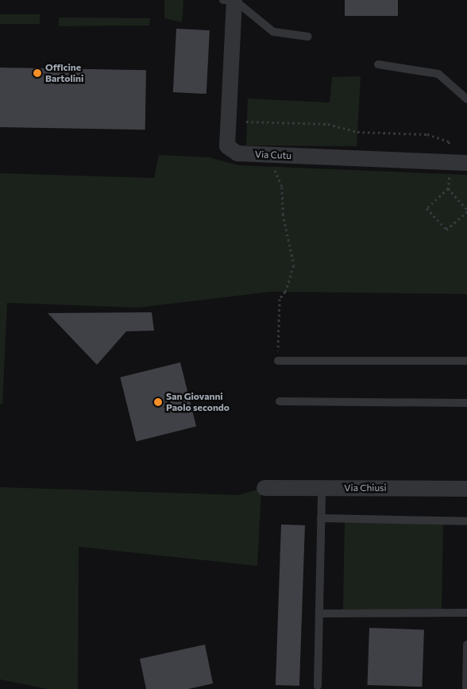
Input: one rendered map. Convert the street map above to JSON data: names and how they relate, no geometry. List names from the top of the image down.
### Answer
{
  "streets": {
    "street": ["Via Cutu", "Via Chiusi"]
  },
  "places": ["Officine Bartolini", "San Giovanni Paolo secondo"]
}
